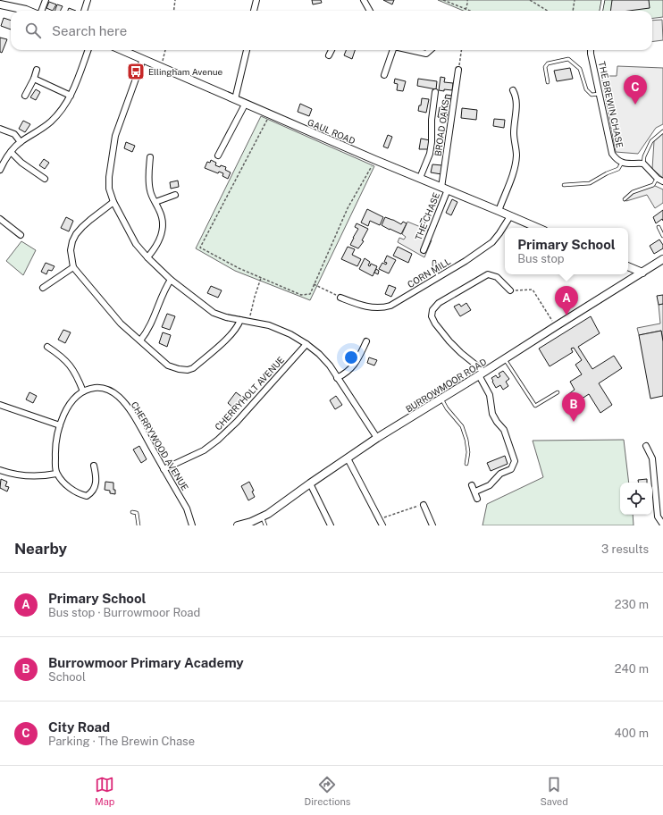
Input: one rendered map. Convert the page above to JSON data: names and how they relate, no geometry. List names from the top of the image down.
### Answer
{
  "streets": {
    "street": [
      "THE BREWIN CHASE",
      "BROAD OAKS",
      "GAUL ROAD",
      "THE CHASE",
      "CORN MILL",
      "BURROWMOOR ROAD",
      "CHERRYHOLT AVENUE",
      "CHERRYWOOD AVENUE"
    ]
  },
  "crossings": [
    ["BROAD OAKS", "GAUL ROAD"],
    ["BROAD OAKS", "THE CHASE"],
    ["GAUL ROAD", "THE CHASE"],
    ["GAUL ROAD", "CORN MILL"],
    ["CHERRYHOLT AVENUE", "CHERRYWOOD AVENUE"]
  ],
  "places": {
    "bus stop": ["Ellingham Avenue"]
  },
  "page": {
    "search": "Search here",
    "pins": ["C", "A", "B"],
    "popup": ["Primary School", "Bus stop"],
    "heading": ["Nearby", "3 results"],
    "list": [
      {
        "mark": "A",
        "name": "Primary School",
        "note": "Bus stop · Burrowmoor Road",
        "value": "230 m"
      },
      {
        "mark": "B",
        "name": "Burrowmoor Primary Academy",
        "note": "School",
        "value": "240 m"
      },
      {
        "mark": "C",
        "name": "City Road",
        "note": "Parking · The Brewin Chase",
        "value": "400 m"
      }
    ],
    "nav": ["Map", "Directions", "Saved"]
  }
}
